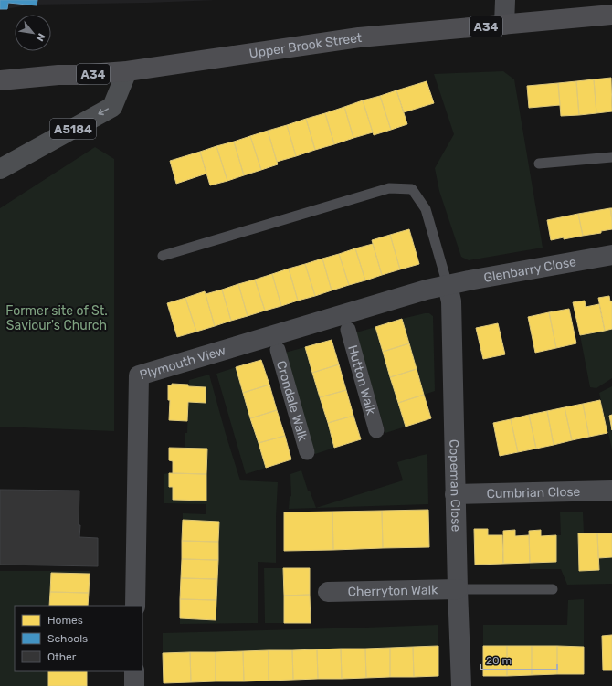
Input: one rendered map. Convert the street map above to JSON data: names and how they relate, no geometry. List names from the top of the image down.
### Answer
{
  "streets": {
    "highway": ["A34", "Upper Brook Street"],
    "main road": ["A5184"],
    "street": [
      "Glenbarry Close",
      "Plymouth View",
      "Hutton Walk",
      "Crondale Walk",
      "Copeman Close",
      "Cumbrian Close",
      "Cherryton Walk"
    ]
  },
  "crossings": [
    ["Upper Brook Street", "A5184"],
    ["Glenbarry Close", "Plymouth View"],
    ["Glenbarry Close", "Copeman Close"],
    ["Plymouth View", "Copeman Close"],
    ["Copeman Close", "Cumbrian Close"],
    ["Copeman Close", "Cherryton Walk"]
  ],
  "parks": ["Former site of St. Saviour's Church"],
  "legend": ["Homes", "Schools", "Other"],
  "scale_bar": "20 m",
  "north": "bottom right"
}
